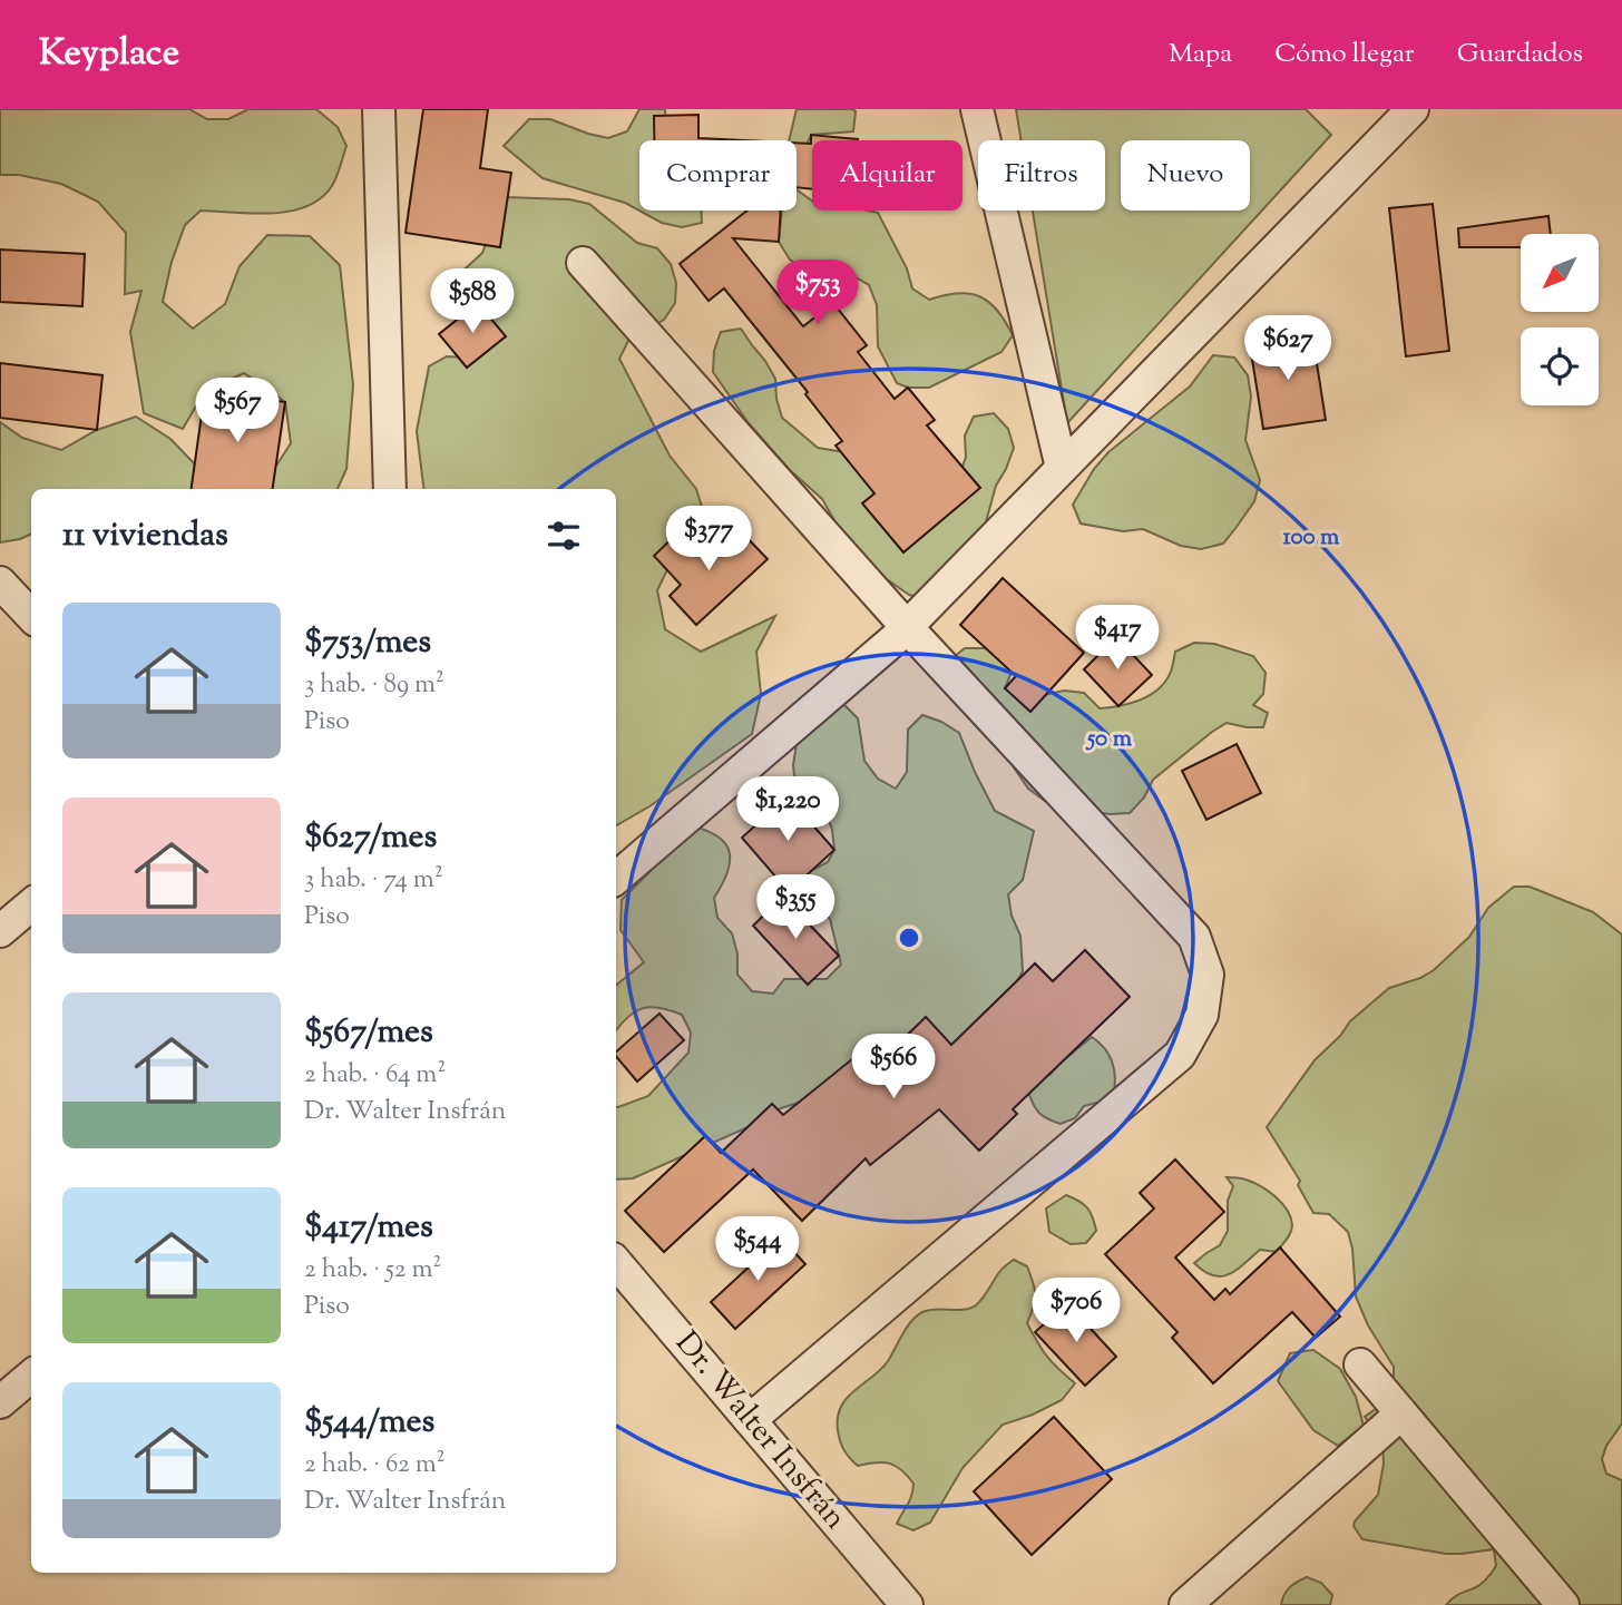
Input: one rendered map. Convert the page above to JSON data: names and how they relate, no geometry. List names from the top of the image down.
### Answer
{
  "streets": {
    "street": ["Dr. Walter Insfrán"]
  },
  "north": "bottom left",
  "page": {
    "header": "Keyplace",
    "nav": ["Mapa", "Cómo llegar", "Guardados"],
    "chip": [
      "Comprar",
      "Alquilar",
      "Filtros",
      "Nuevo"
    ],
    "price": [
      "$753",
      "$588",
      "$627",
      "$567",
      "$377",
      "$417",
      "$1,220",
      "$355",
      "$566",
      "$544",
      "$706"
    ],
    "heading": "11 viviendas",
    "list": [
      {
        "name": "$753/mes",
        "note": "3 hab. · 89 m² · Piso"
      },
      {
        "name": "$627/mes",
        "note": "3 hab. · 74 m² · Piso"
      },
      {
        "name": "$567/mes",
        "note": "2 hab. · 64 m² · Dr. Walter Insfrán"
      },
      {
        "name": "$417/mes",
        "note": "2 hab. · 52 m² · Piso"
      },
      {
        "name": "$544/mes",
        "note": "2 hab. · 62 m² · Dr. Walter Insfrán"
      }
    ]
  },
  "rings": ["100 m", "50 m"]
}
